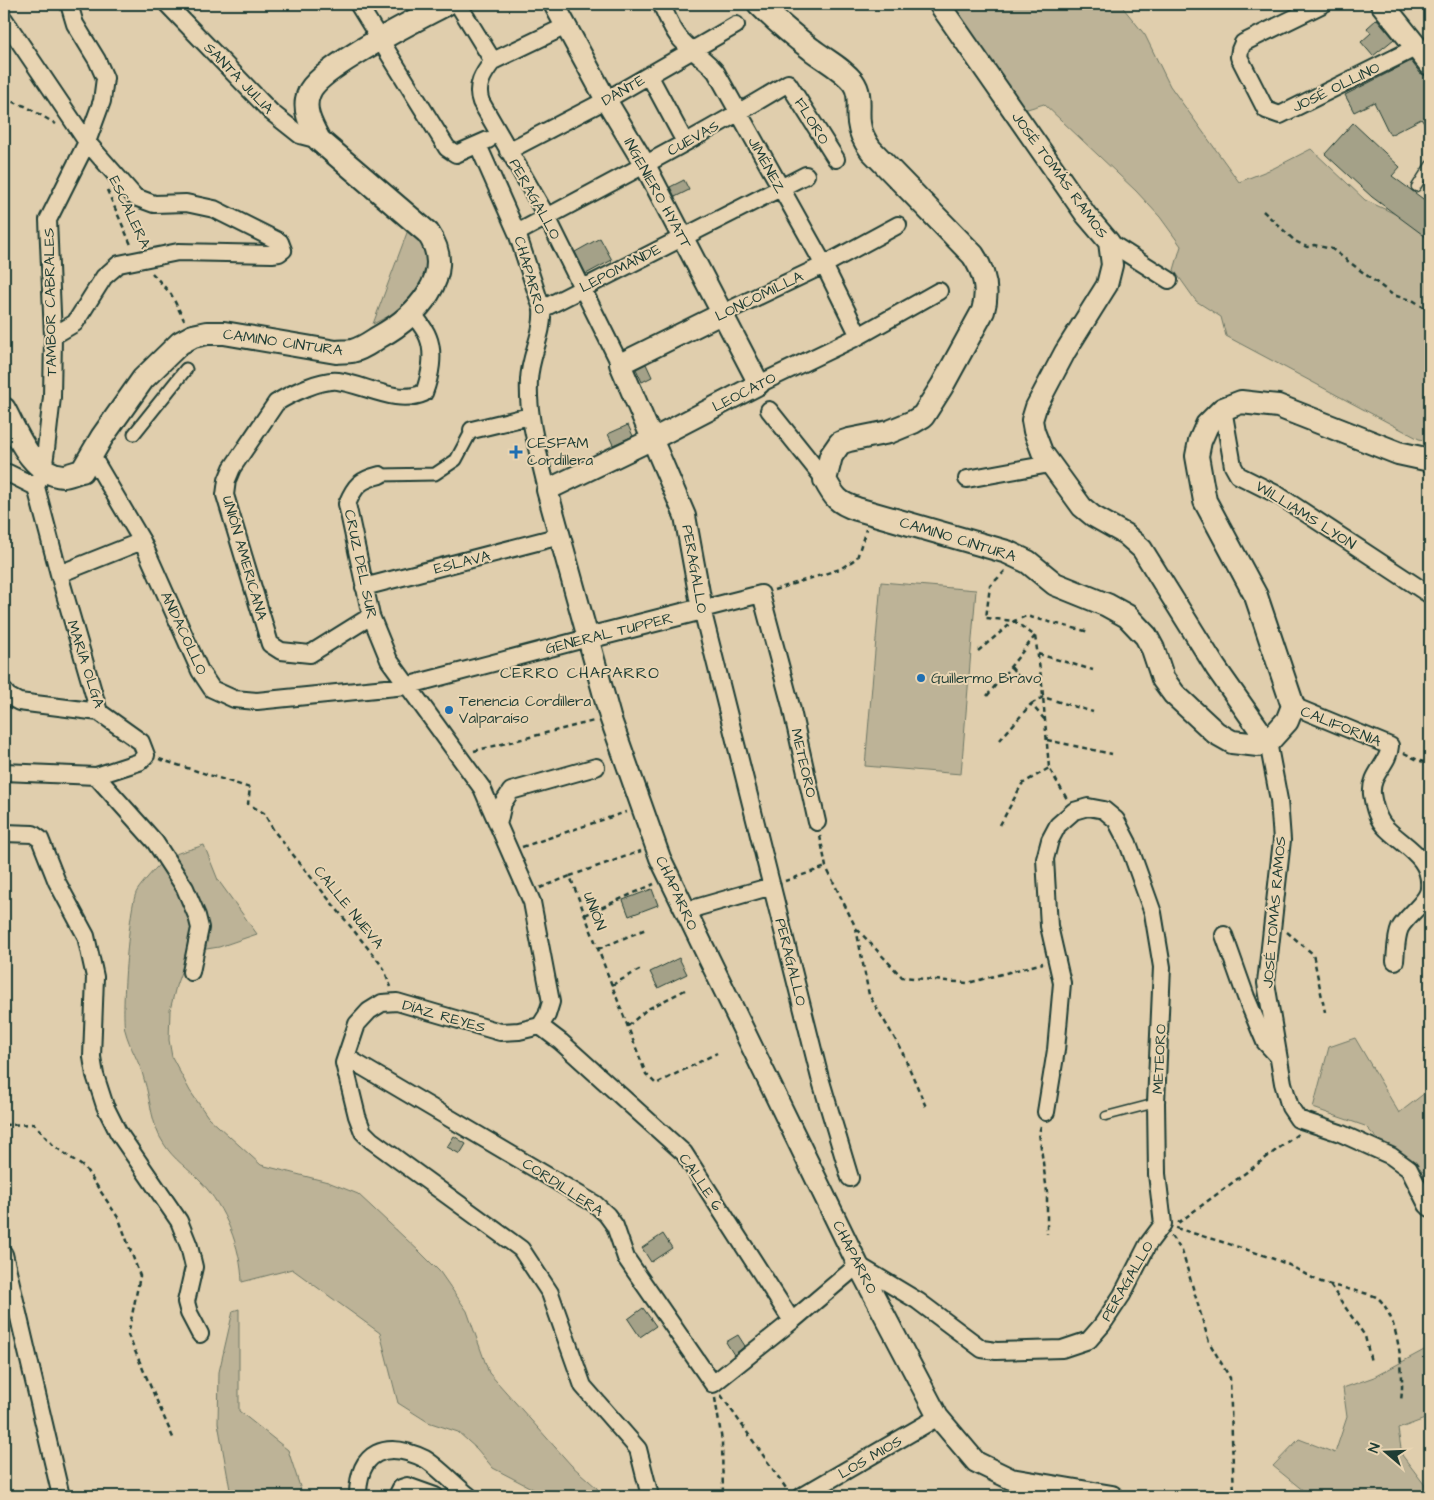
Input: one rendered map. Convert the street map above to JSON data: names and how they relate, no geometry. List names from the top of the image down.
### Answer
{
  "streets": {
    "main road": ["CAMINO CINTURA"],
    "street": [
      "SANTA JULIA",
      "JOSÉ OLLINO",
      "DANTE",
      "FLORO",
      "CUEVAS",
      "JIMÉNEZ",
      "JOSÉ TOMÁS RAMOS",
      "INGENIERO HYATT",
      "PERAGALLO",
      "LEPOMANDE",
      "CHAPARRO",
      "LONCOMILLA",
      "TAMBOR CABRALES",
      "LEOCATO",
      "WILLIAMS LYON",
      "UNIÓN AMERICANA",
      "ESLAVA",
      "CRUZ DEL SUR",
      "ANDACOLLO",
      "GENERAL TUPPER",
      "MARÍA OLGA",
      "CALIFORNIA",
      "METEORO",
      "DÍAZ REYES",
      "CALLE 6",
      "CORDILLERA",
      "LOS MIOS"
    ],
    "path": ["ESCALERA", "CALLE NUEVA", "UNIÓN"]
  },
  "crossings": [
    ["SANTA JULIA", "CAMINO CINTURA"],
    ["DANTE", "JIMÉNEZ"],
    ["DANTE", "INGENIERO HYATT"],
    ["DANTE", "PERAGALLO"],
    ["FLORO", "CUEVAS"],
    ["CUEVAS", "JIMÉNEZ"],
    ["CUEVAS", "INGENIERO HYATT"],
    ["CUEVAS", "PERAGALLO"],
    ["CUEVAS", "CHAPARRO"],
    ["JIMÉNEZ", "LEPOMANDE"],
    ["JIMÉNEZ", "LONCOMILLA"],
    ["JIMÉNEZ", "LEOCATO"],
    ["JOSÉ TOMÁS RAMOS", "CAMINO CINTURA"],
    ["INGENIERO HYATT", "LEPOMANDE"],
    ["INGENIERO HYATT", "LONCOMILLA"],
    ["INGENIERO HYATT", "LEOCATO"],
    ["PERAGALLO", "LEPOMANDE"],
    ["PERAGALLO", "CHAPARRO"],
    ["PERAGALLO", "LONCOMILLA"],
    ["PERAGALLO", "LEOCATO"],
    ["PERAGALLO", "GENERAL TUPPER"],
    ["PERAGALLO", "METEORO"],
    ["ESCALERA", "CAMINO CINTURA"],
    ["LEPOMANDE", "CHAPARRO"],
    ["CHAPARRO", "LEOCATO"],
    ["CHAPARRO", "ESLAVA"],
    ["CHAPARRO", "CRUZ DEL SUR"],
    ["CHAPARRO", "GENERAL TUPPER"],
    ["CHAPARRO", "LOS MIOS"],
    ["TAMBOR CABRALES", "CAMINO CINTURA"],
    ["TAMBOR CABRALES", "MARÍA OLGA"],
    ["CAMINO CINTURA", "UNIÓN AMERICANA"],
    ["CAMINO CINTURA", "ANDACOLLO"],
    ["CAMINO CINTURA", "MARÍA OLGA"],
    ["UNIÓN AMERICANA", "CRUZ DEL SUR"],
    ["ESLAVA", "CRUZ DEL SUR"],
    ["CRUZ DEL SUR", "ANDACOLLO"],
    ["CRUZ DEL SUR", "GENERAL TUPPER"],
    ["ANDACOLLO", "GENERAL TUPPER"],
    ["GENERAL TUPPER", "METEORO"],
    ["MARÍA OLGA", "CALLE NUEVA"],
    ["CALLE NUEVA", "DÍAZ REYES"],
    ["DÍAZ REYES", "CALLE 6"],
    ["DÍAZ REYES", "CORDILLERA"]
  ],
  "districts": ["CERRO CHAPARRO"],
  "places": {
    "health": ["CESFAM Cordillera"],
    "other": ["Guillermo Bravo", "Tenencia Cordillera Valparaíso"]
  },
  "north": "left"
}
